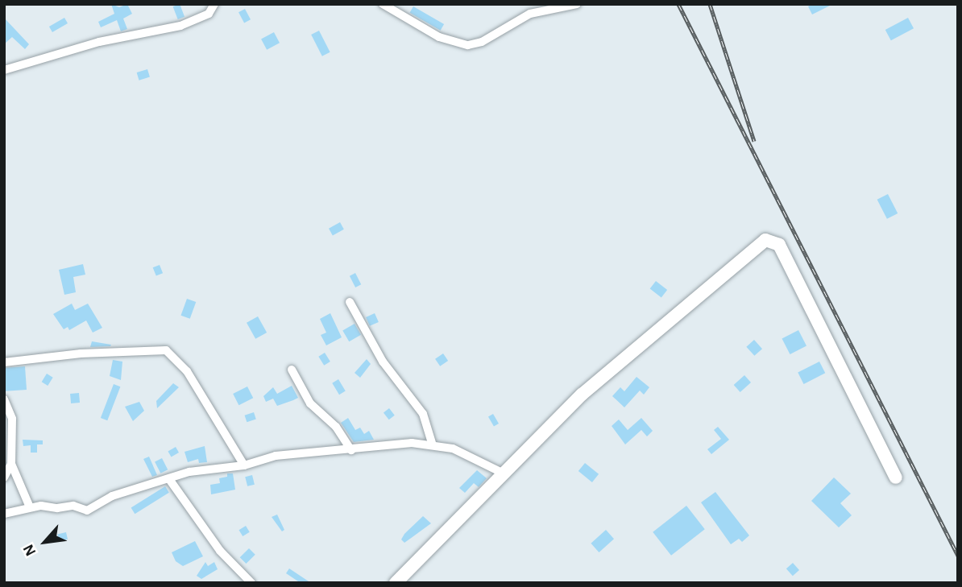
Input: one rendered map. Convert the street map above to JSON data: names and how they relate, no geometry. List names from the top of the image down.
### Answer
{
  "north": "bottom left"
}
